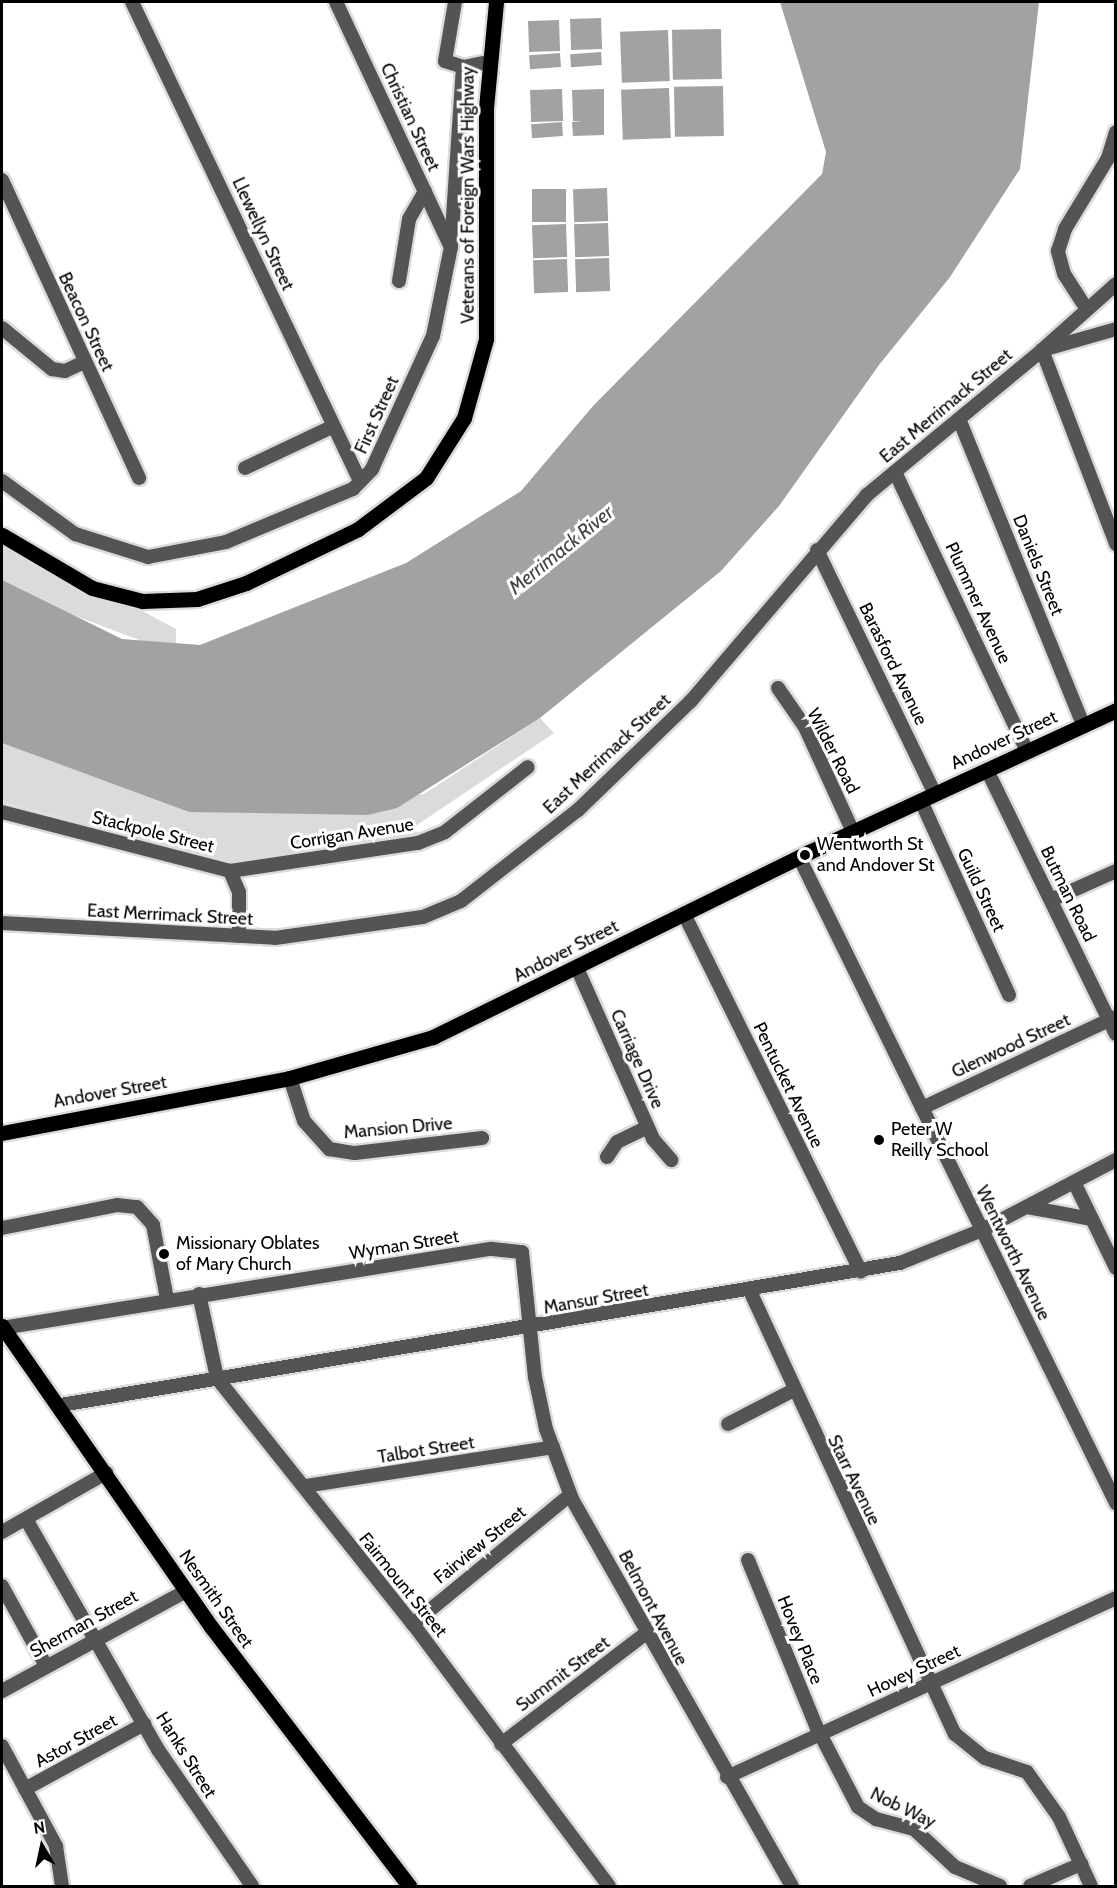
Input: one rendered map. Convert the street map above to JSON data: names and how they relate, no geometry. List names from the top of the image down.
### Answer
{
  "streets": {
    "main road": ["Veterans of Foreign Wars Highway", "Andover Street", "Nesmith Street"],
    "street": [
      "Christian Street",
      "Llewellyn Street",
      "Beacon Street",
      "East Merrimack Street",
      "First Street",
      "Daniels Street",
      "Plummer Avenue",
      "Barasford Avenue",
      "Wilder Road",
      "Stackpole Street",
      "Corrigan Avenue",
      "Guild Street",
      "Butman Road",
      "Glenwood Street",
      "Carriage Drive",
      "Pentucket Avenue",
      "Mansion Drive",
      "Wyman Street",
      "Wentworth Avenue",
      "Mansur Street",
      "Talbot Street",
      "Starr Avenue",
      "Fairview Street",
      "Fairmount Street",
      "Belmont Avenue",
      "Sherman Street",
      "Hovey Place",
      "Hovey Street",
      "Summit Street",
      "Astor Street",
      "Hanks Street",
      "Nob Way"
    ]
  },
  "crossings": [
    ["Christian Street", "First Street"],
    ["Llewellyn Street", "First Street"],
    ["East Merrimack Street", "Daniels Street"],
    ["East Merrimack Street", "Plummer Avenue"],
    ["East Merrimack Street", "Barasford Avenue"],
    ["East Merrimack Street", "Stackpole Street"],
    ["Daniels Street", "Andover Street"],
    ["Plummer Avenue", "Andover Street"],
    ["Barasford Avenue", "Andover Street"],
    ["Andover Street", "Wilder Road"],
    ["Andover Street", "Guild Street"],
    ["Andover Street", "Butman Road"],
    ["Andover Street", "Carriage Drive"],
    ["Andover Street", "Pentucket Avenue"],
    ["Andover Street", "Mansion Drive"],
    ["Andover Street", "Wentworth Avenue"],
    ["Stackpole Street", "Corrigan Avenue"],
    ["Butman Road", "Glenwood Street"],
    ["Glenwood Street", "Wentworth Avenue"],
    ["Pentucket Avenue", "Mansur Street"],
    ["Wyman Street", "Mansur Street"],
    ["Wyman Street", "Fairmount Street"],
    ["Wyman Street", "Nesmith Street"],
    ["Wyman Street", "Belmont Avenue"],
    ["Wentworth Avenue", "Mansur Street"],
    ["Mansur Street", "Starr Avenue"],
    ["Mansur Street", "Fairmount Street"],
    ["Mansur Street", "Nesmith Street"],
    ["Mansur Street", "Belmont Avenue"],
    ["Talbot Street", "Fairmount Street"],
    ["Talbot Street", "Belmont Avenue"],
    ["Starr Avenue", "Hovey Street"],
    ["Fairview Street", "Fairmount Street"],
    ["Fairview Street", "Belmont Avenue"],
    ["Fairmount Street", "Summit Street"],
    ["Nesmith Street", "Sherman Street"],
    ["Belmont Avenue", "Hovey Street"],
    ["Belmont Avenue", "Summit Street"],
    ["Sherman Street", "Hanks Street"],
    ["Hovey Place", "Hovey Street"],
    ["Hovey Place", "Nob Way"],
    ["Hovey Street", "Nob Way"],
    ["Astor Street", "Hanks Street"]
  ],
  "water": ["Merrimack River"],
  "places": ["Wentworth St and Andover St", "Peter W Reilly School", "Missionary Oblates of Mary Church"],
  "north": "top"
}
